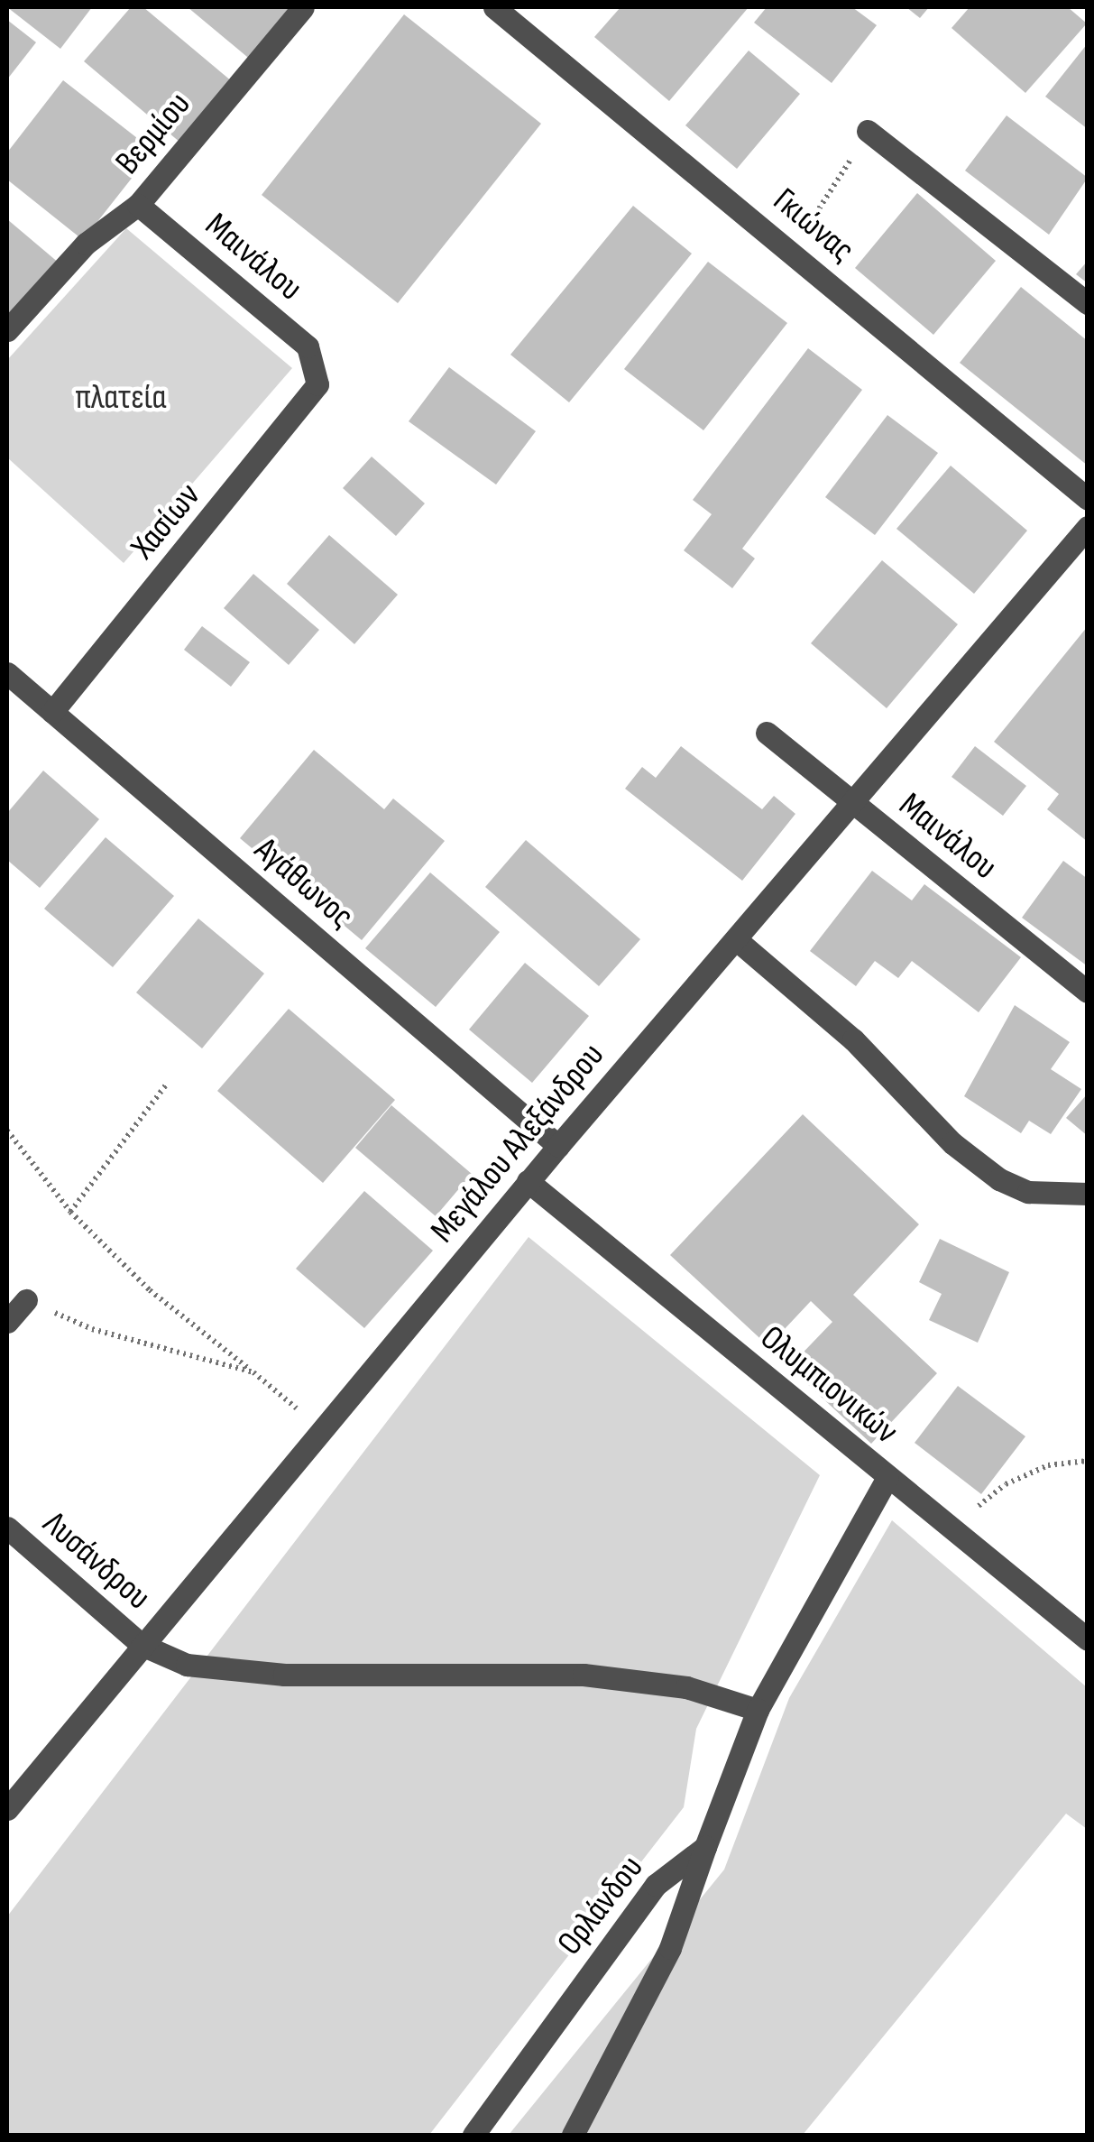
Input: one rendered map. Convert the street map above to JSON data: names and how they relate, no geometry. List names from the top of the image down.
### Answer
{
  "streets": {
    "street": [
      "Βερμίου",
      "Γκιώνας",
      "Μαινάλου",
      "Χασίων",
      "Αγάθωνος",
      "Μεγάλου Αλεξάνδρου",
      "Ολυμπιονικών",
      "Λυσάνδρου",
      "Ορλάνδου"
    ]
  },
  "crossings": [
    ["Βερμίου", "Μαινάλου"],
    ["Μαινάλου", "Χασίων"],
    ["Μαινάλου", "Μεγάλου Αλεξάνδρου"],
    ["Χασίων", "Αγάθωνος"],
    ["Αγάθωνος", "Μεγάλου Αλεξάνδρου"],
    ["Μεγάλου Αλεξάνδρου", "Ολυμπιονικών"],
    ["Μεγάλου Αλεξάνδρου", "Λυσάνδρου"]
  ],
  "parks": ["πλατεία"]
}
